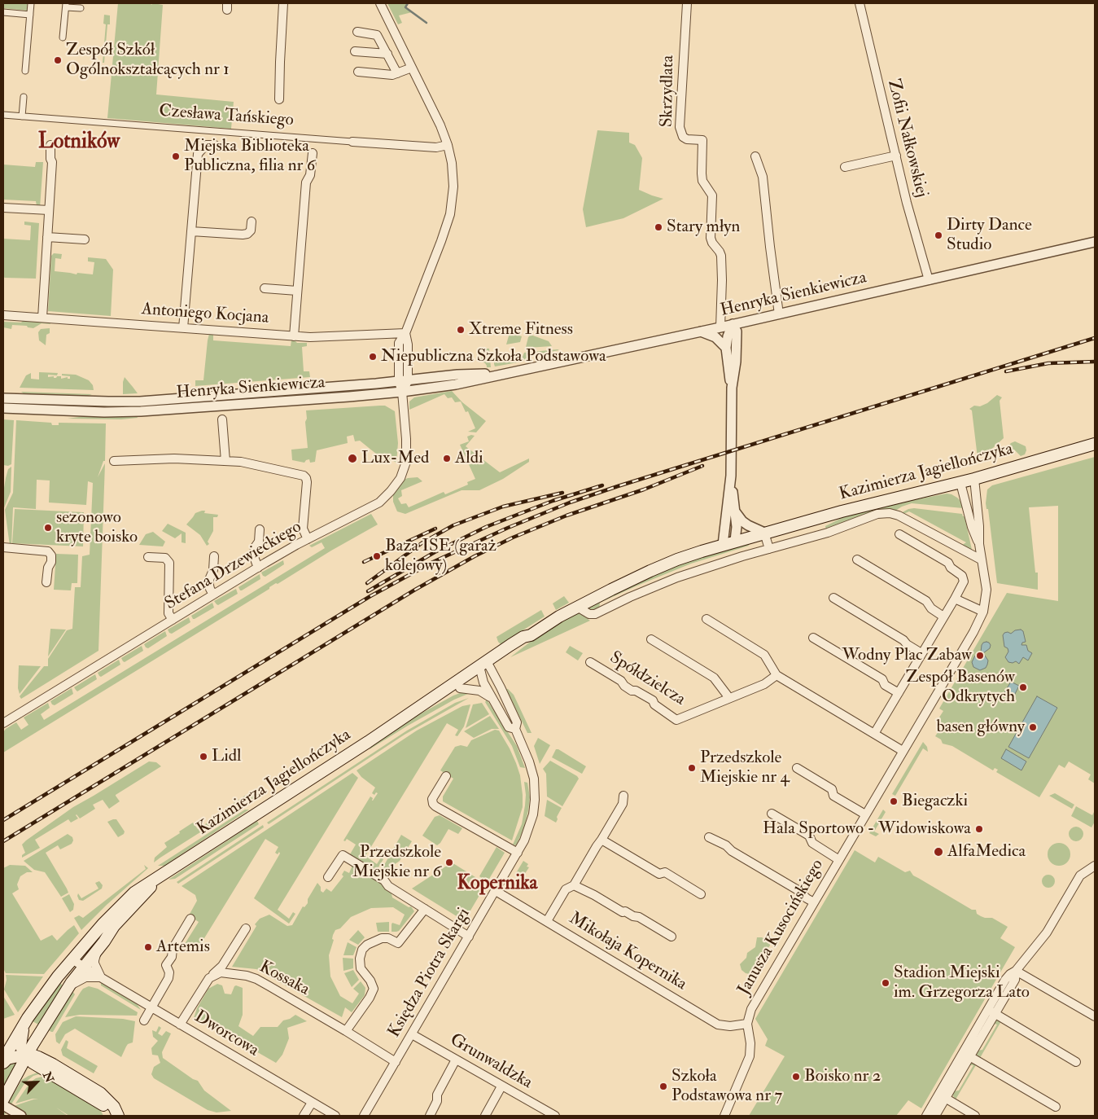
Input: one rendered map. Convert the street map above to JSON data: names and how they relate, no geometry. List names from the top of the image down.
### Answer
{
  "streets": {
    "main road": ["Kazimierza Jagiellończyka"],
    "street": [
      "Skrzydlata",
      "Czesława Tańskiego",
      "Zofii Nałkowskiej",
      "Henryka Sienkiewicza",
      "Antoniego Kocjana",
      "Stefana Drzewieckiego",
      "Spółdzielcza",
      "Janusza Kusocińskiego",
      "Mikołaja Kopernika",
      "Księdza Piotra Skargi",
      "Kossaka",
      "Dworcowa",
      "Grunwaldzka"
    ]
  },
  "crossings": [
    ["Skrzydlata", "Henryka Sienkiewicza"],
    ["Zofii Nałkowskiej", "Henryka Sienkiewicza"],
    ["Henryka Sienkiewicza", "Stefana Drzewieckiego"],
    ["Kazimierza Jagiellończyka", "Janusza Kusocińskiego"],
    ["Kazimierza Jagiellończyka", "Księdza Piotra Skargi"],
    ["Kazimierza Jagiellończyka", "Dworcowa"],
    ["Janusza Kusocińskiego", "Mikołaja Kopernika"],
    ["Mikołaja Kopernika", "Księdza Piotra Skargi"],
    ["Księdza Piotra Skargi", "Kossaka"],
    ["Księdza Piotra Skargi", "Grunwaldzka"]
  ],
  "districts": ["Lotników", "Kopernika"],
  "places": [
    "Zespół Szkół Ogólnokształcących nr 1",
    "Miejska Biblioteka Publiczna, filia nr 6",
    "Stary młyn",
    "Dirty Dance Studio",
    "Xtreme Fitness",
    "Niepubliczna Szkoła Podstawowa",
    "Lux-Med",
    "Aldi",
    "sezonowo kryte boisko",
    "Baza ISE (garaż kolejowy)",
    "Wodny Plac Zabaw",
    "Zespół Basenów Odkrytych",
    "basen główny",
    "Lidl",
    "Przedszkole Miejskie nr 4",
    "Biegaczki",
    "Hala Sportowo - Widowiskowa",
    "AlfaMedica",
    "Przedszkole Miejskie nr 6",
    "Artemis",
    "Stadion Miejski im. Grzegorza Lato",
    "Boisko nr 2",
    "Szkoła Podstawowa nr 7"
  ],
  "north": "top right"
}
